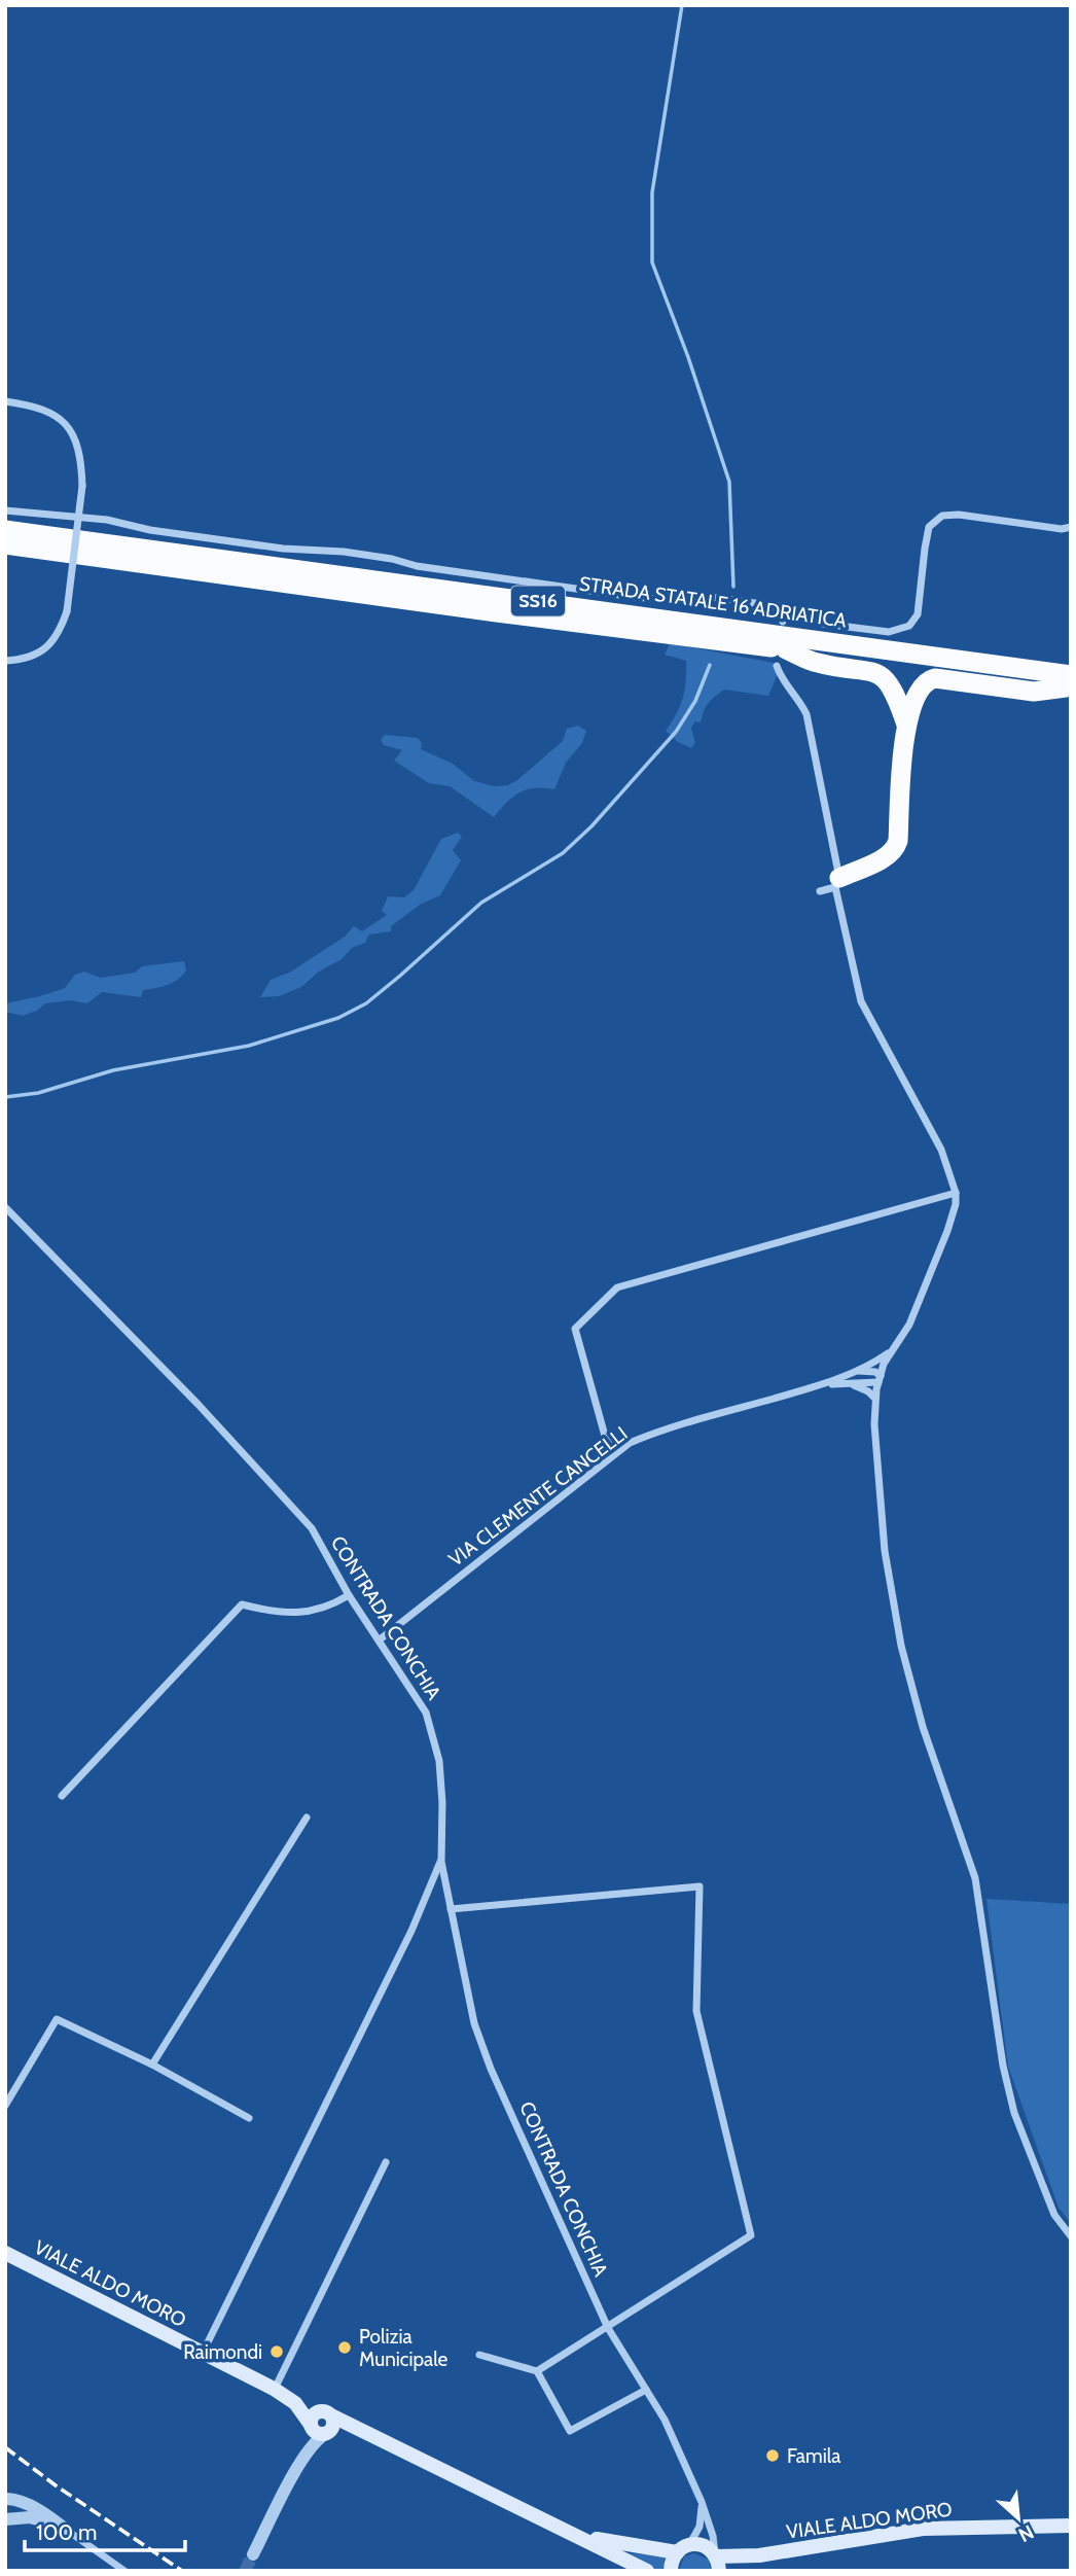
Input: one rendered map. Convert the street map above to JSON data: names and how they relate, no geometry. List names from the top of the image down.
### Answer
{
  "streets": {
    "highway": ["SS16", "STRADA STATALE 16 ADRIATICA"],
    "main road": ["VIALE ALDO MORO"],
    "street": ["VIA CLEMENTE CANCELLI", "CONTRADA CONCHIA"]
  },
  "crossings": [
    ["VIA CLEMENTE CANCELLI", "CONTRADA CONCHIA"],
    ["CONTRADA CONCHIA", "VIALE ALDO MORO"]
  ],
  "places": ["Polizia Municipale", "Raimondi", "Famila"],
  "scale_bar": "100 m",
  "north": "bottom right"
}
